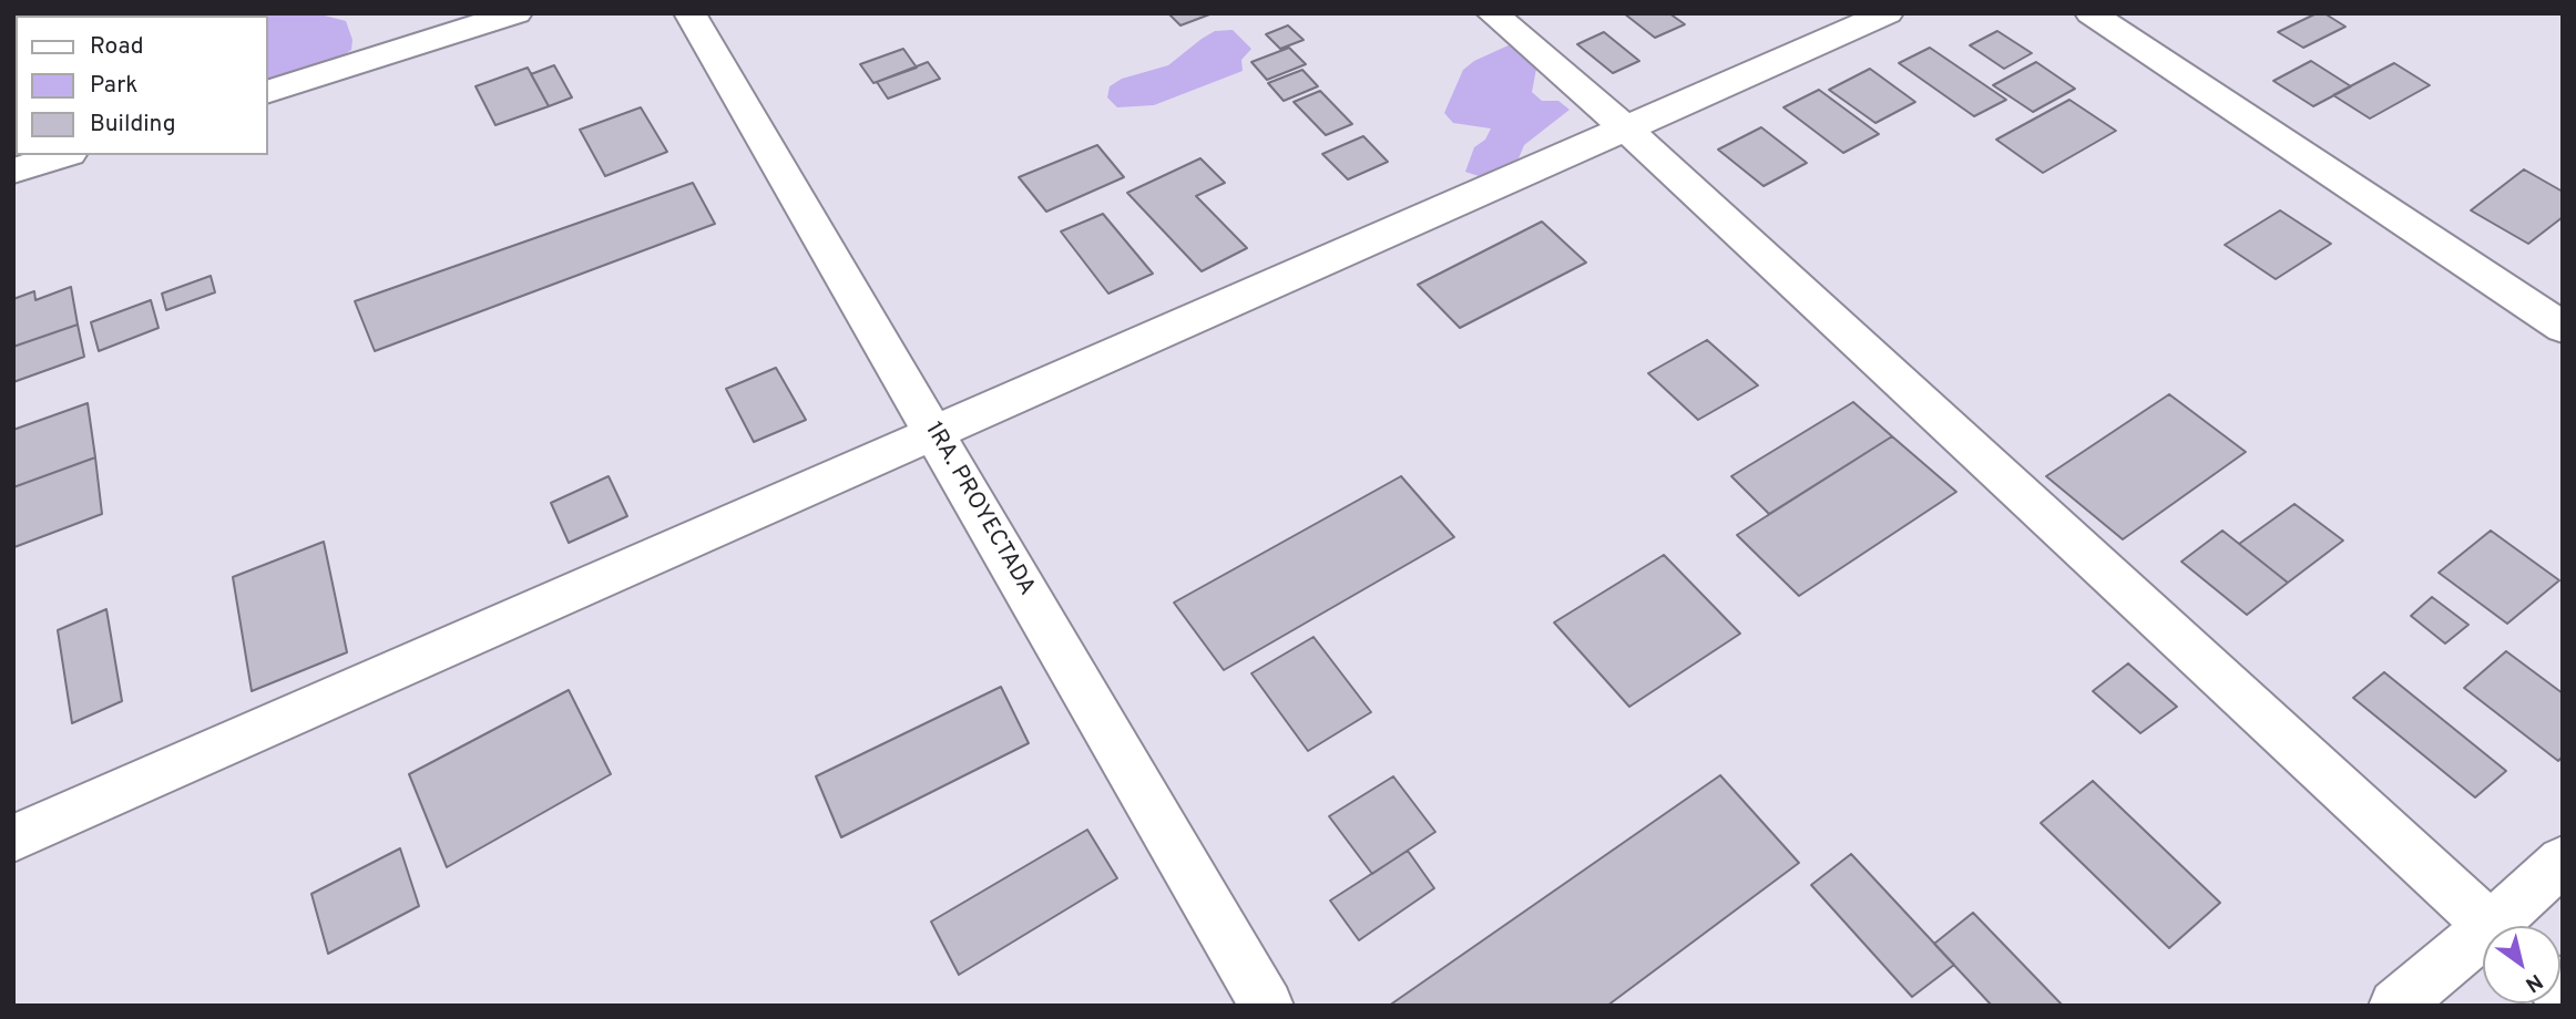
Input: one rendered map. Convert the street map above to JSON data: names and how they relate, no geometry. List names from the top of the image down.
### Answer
{
  "streets": {
    "street": ["1RA. PROYECTADA"]
  },
  "legend": ["Road", "Park", "Building"],
  "north": "bottom right"
}
